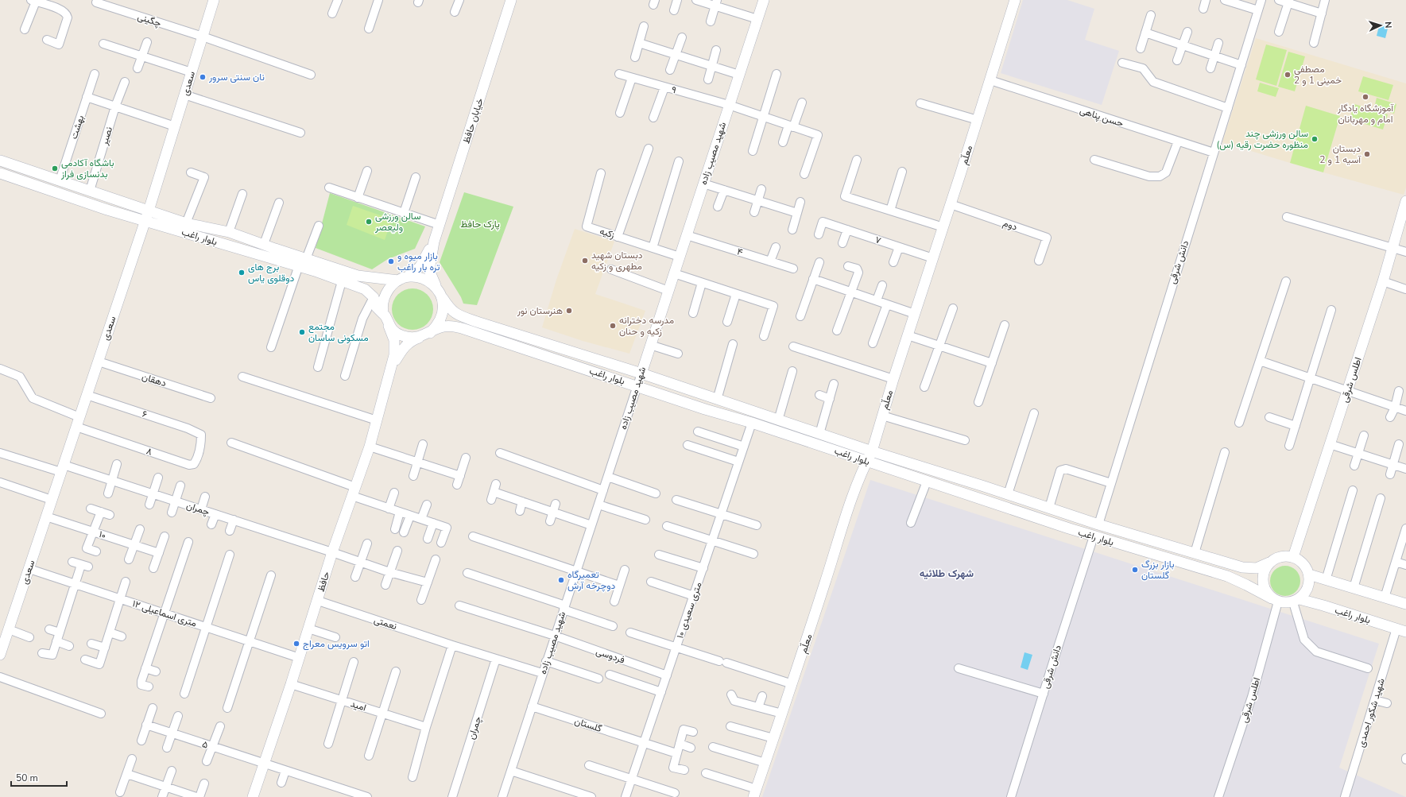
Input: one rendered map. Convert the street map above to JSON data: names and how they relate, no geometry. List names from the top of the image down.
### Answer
{
  "streets": {
    "street": [
      "چگینی",
      "سعدی",
      "۹",
      "حسن پناهی",
      "خیابان حافظ",
      "بهشت",
      "نصیر",
      "شهید مصیب زاده",
      "معلّم",
      "دوم",
      "زکیه",
      "بلوار راغب",
      "۷",
      "۴",
      "دانش شرقی",
      "دهقان",
      "اطلس شرقی",
      "۶",
      "۸",
      "چمران",
      "۱۰",
      "حافظ",
      "۱۰ متری سعیدی",
      "۱۲ متری اسماعیلی",
      "نعمتی",
      "فردوسی",
      "امید",
      "شهید شکور احمدی",
      "گلستان",
      "۵"
    ]
  },
  "crossings": [
    ["چگینی", "سعدی"],
    ["سعدی", "بلوار راغب"],
    ["سعدی", "دهقان"],
    ["سعدی", "۶"],
    ["سعدی", "۸"],
    ["سعدی", "چمران"],
    ["سعدی", "۱۰"],
    ["سعدی", "۱۲ متری اسماعیلی"],
    ["۹", "شهید مصیب زاده"],
    ["حسن پناهی", "معلّم"],
    ["حسن پناهی", "دانش شرقی"],
    ["خیابان حافظ", "بلوار راغب"],
    ["خیابان حافظ", "حافظ"],
    ["بهشت", "بلوار راغب"],
    ["نصیر", "بلوار راغب"],
    ["شهید مصیب زاده", "زکیه"],
    ["شهید مصیب زاده", "بلوار راغب"],
    ["شهید مصیب زاده", "۴"],
    ["شهید مصیب زاده", "نعمتی"],
    ["شهید مصیب زاده", "فردوسی"],
    ["شهید مصیب زاده", "گلستان"],
    ["معلّم", "دوم"],
    ["معلّم", "بلوار راغب"],
    ["معلّم", "۷"],
    ["بلوار راغب", "دانش شرقی"],
    ["بلوار راغب", "اطلس شرقی"],
    ["بلوار راغب", "حافظ"],
    ["بلوار راغب", "۱۰ متری سعیدی"],
    ["بلوار راغب", "شهید شکور احمدی"],
    ["۶", "۸"],
    ["چمران", "حافظ"],
    ["چمران", "نعمتی"],
    ["حافظ", "۱۲ متری اسماعیلی"],
    ["حافظ", "نعمتی"],
    ["حافظ", "امید"],
    ["حافظ", "۵"],
    ["۱۰ متری سعیدی", "فردوسی"],
    ["۱۰ متری سعیدی", "گلستان"]
  ],
  "districts": ["شهرک طلائیه"],
  "parks": ["پارک حافظ"],
  "places": [
    "مصطفی خمینی 1 و 2",
    "نان سنتی سرور",
    "آموزشگاه یادگار امام و مهربانان",
    "سالن ورزشی چند منظوره حضرت رقیه (س)",
    "دبستان آسیه 1 و 2",
    "باشگاه آکادمی بدنسازی فراز",
    "سالن ورزشی ولیعصر",
    "دبستان شهید مطهری و زکیه",
    "بازار میوه و تره بار راغب",
    "برج های دوقلوی یاس",
    "هنرستان نور",
    "مدرسه دخترانه زکیه و حنان",
    "مجتمع مسکونی ساسان",
    "بازار بزرگ گلستان",
    "تعمیرگاه دوچرخه آرش",
    "اتو سرویس معراج"
  ],
  "scale_bar": "50 m",
  "north": "right"
}
